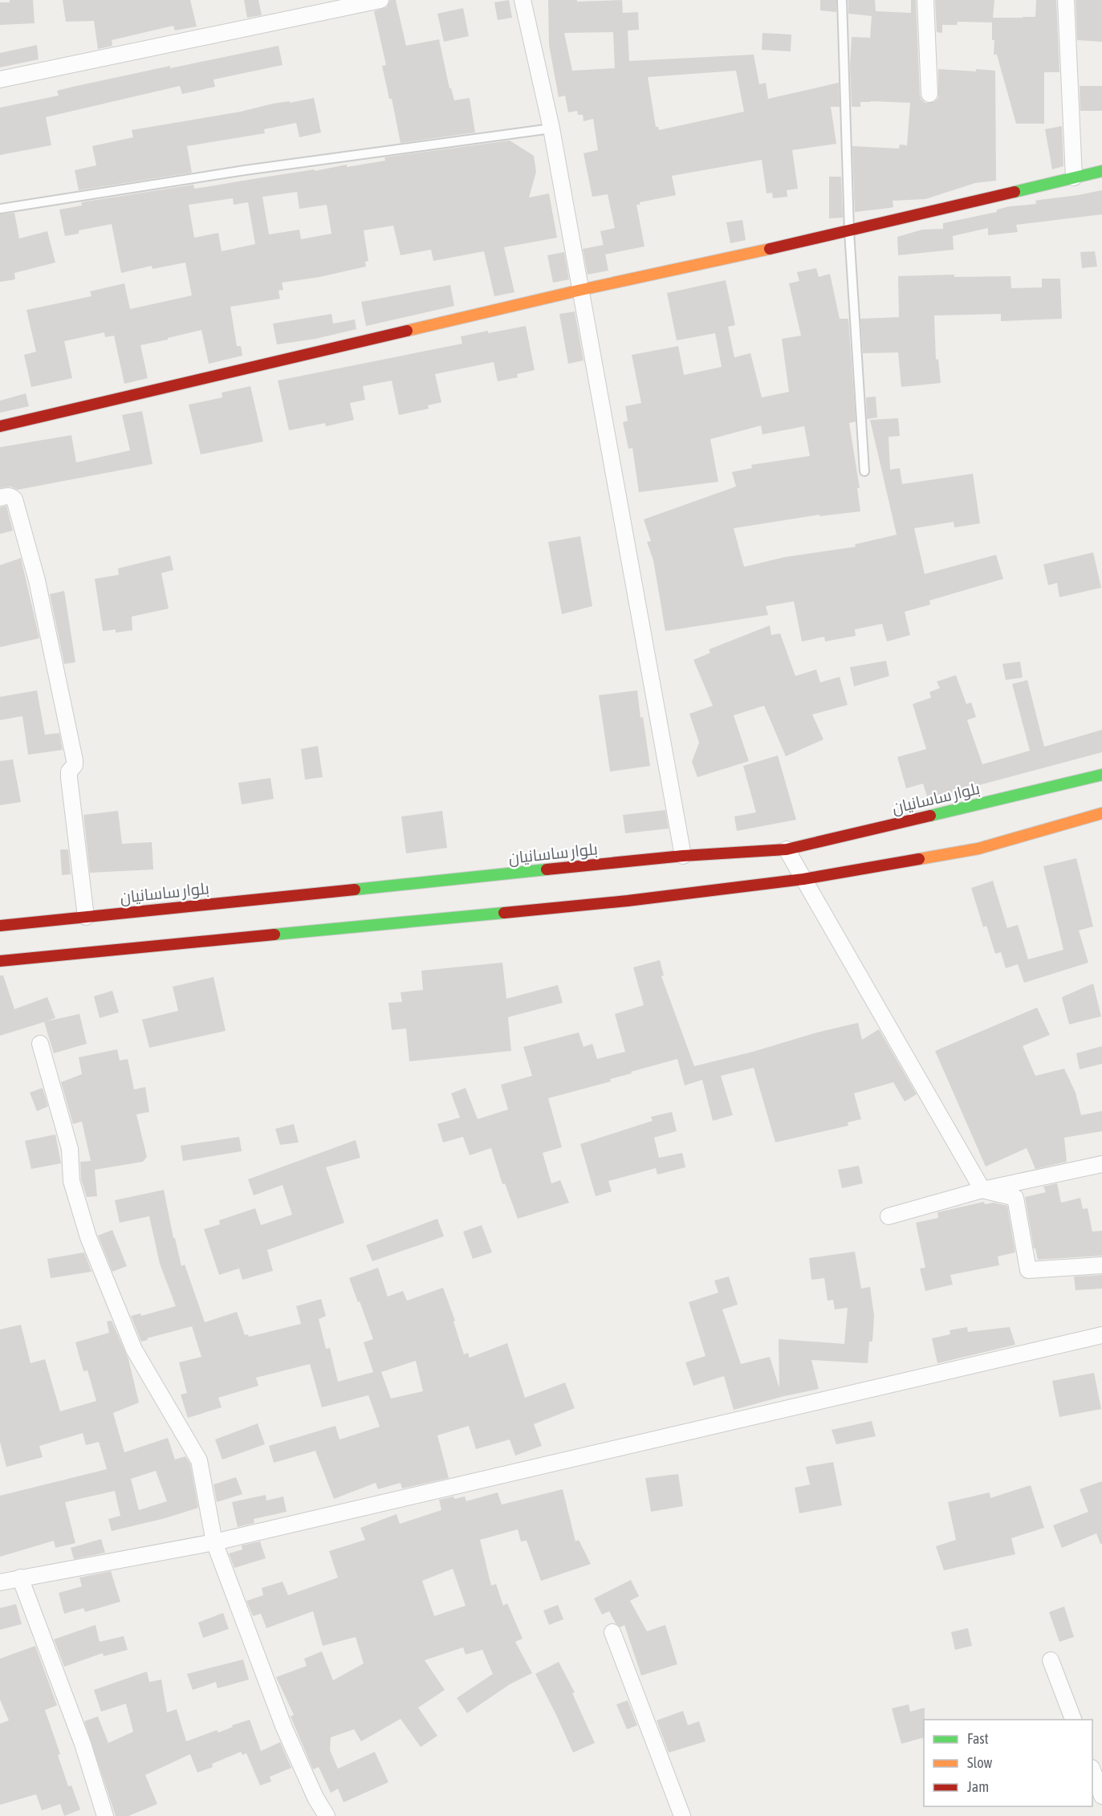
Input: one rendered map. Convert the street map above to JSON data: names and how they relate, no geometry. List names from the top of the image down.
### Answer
{
  "streets": {
    "main road": ["بلوار ساسانیان"]
  },
  "legend": ["Fast", "Slow", "Jam"]
}
